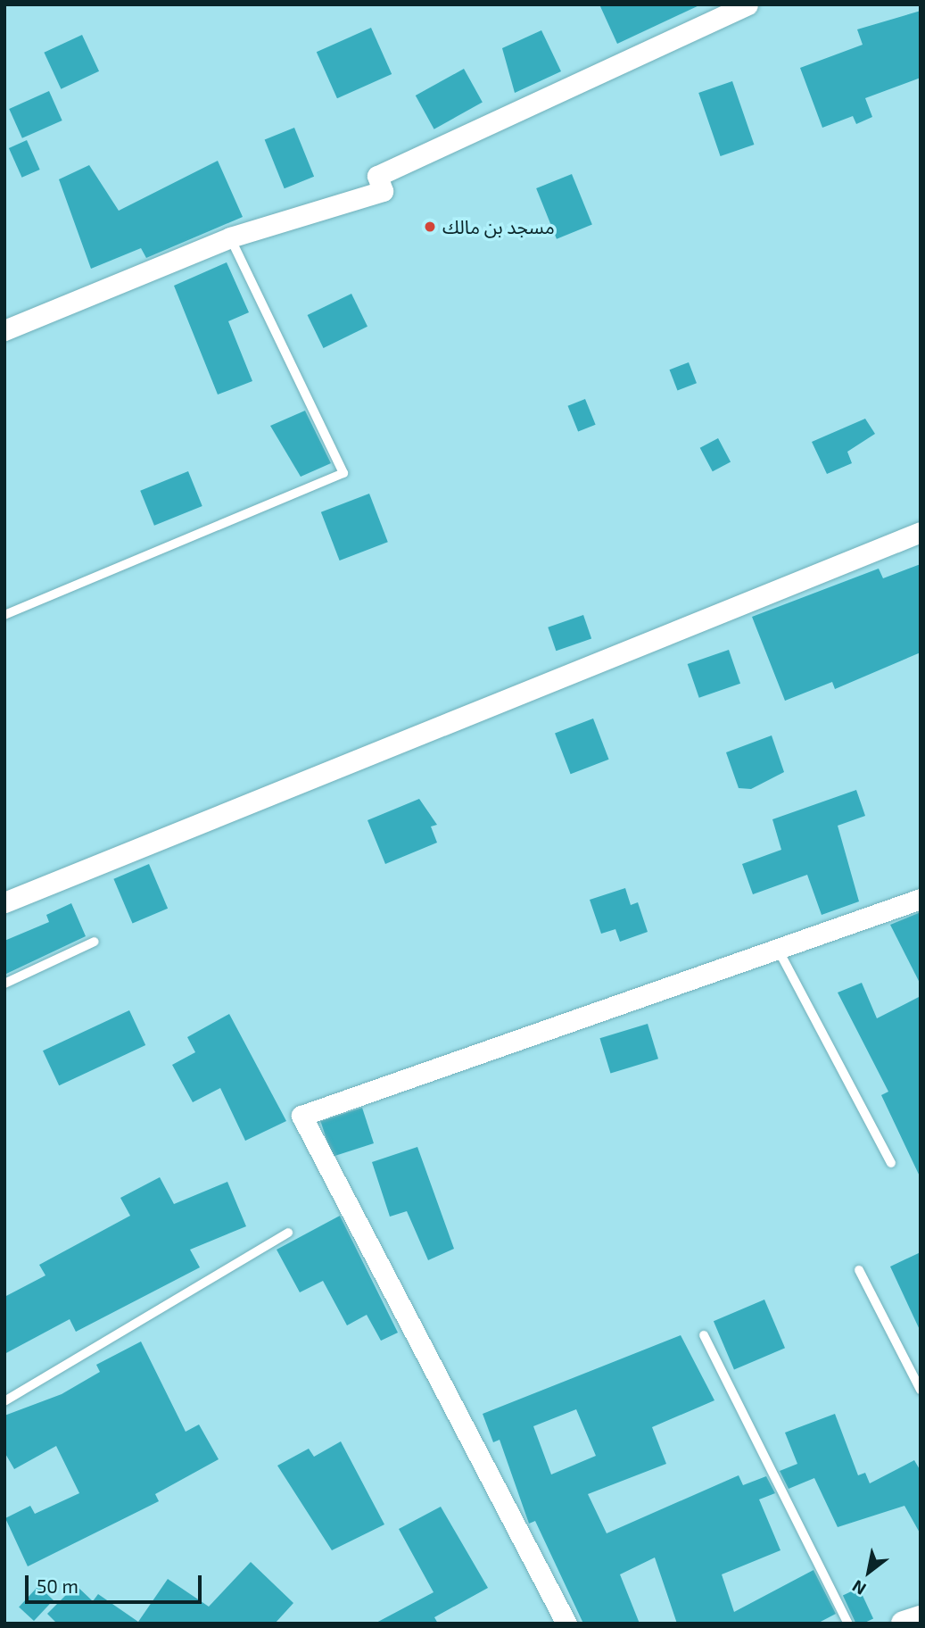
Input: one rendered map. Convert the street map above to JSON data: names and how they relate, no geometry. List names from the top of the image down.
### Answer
{
  "places": ["مسجد بن مالك"],
  "scale_bar": "50 m",
  "north": "bottom left"
}
